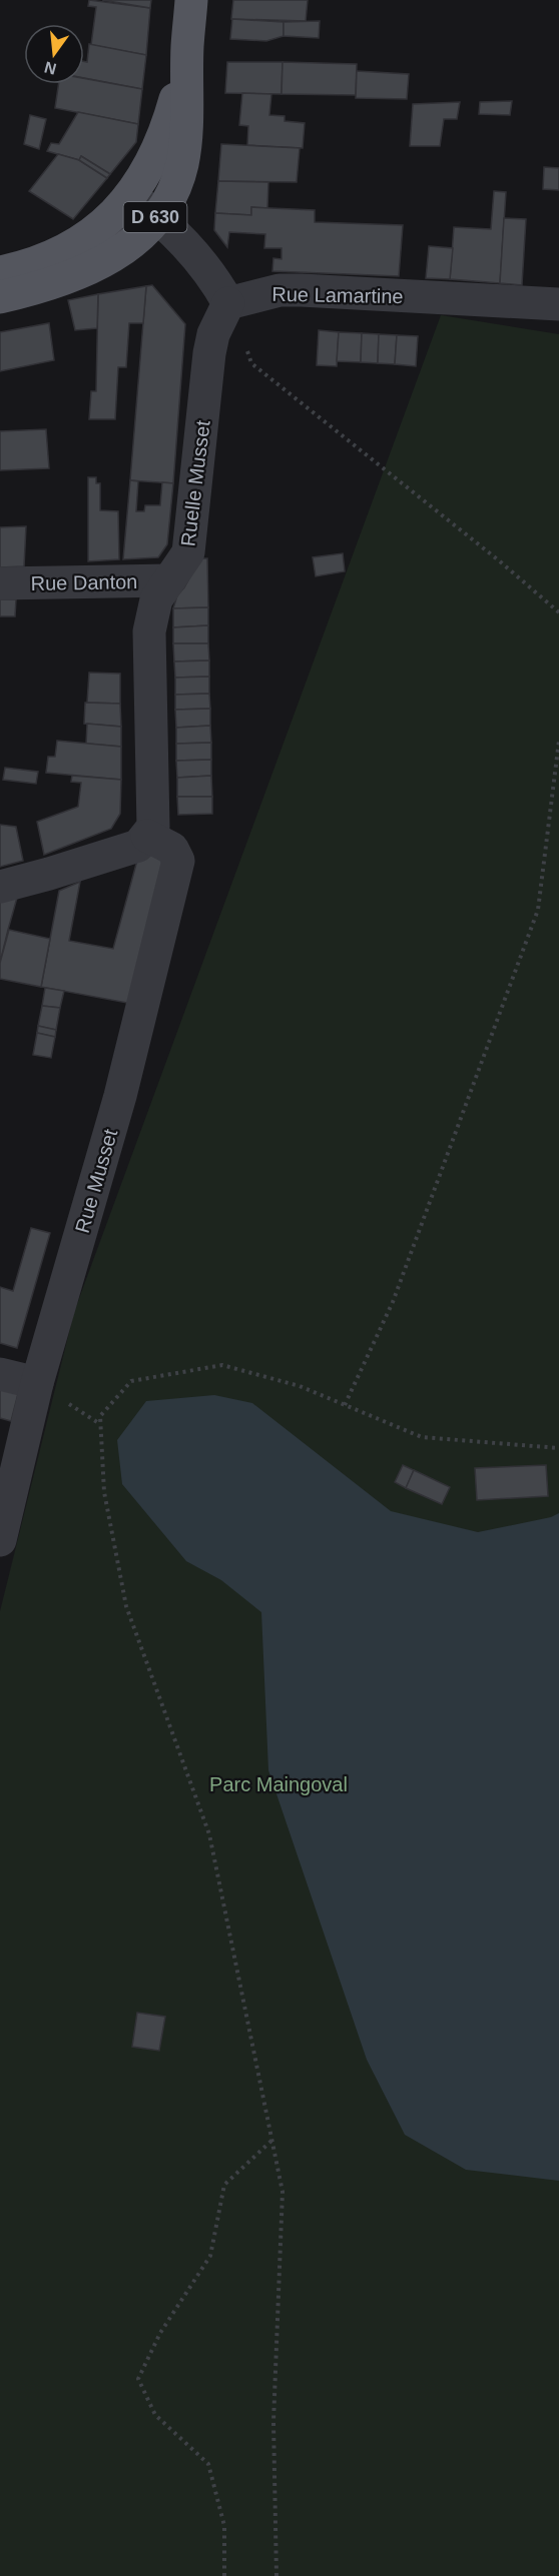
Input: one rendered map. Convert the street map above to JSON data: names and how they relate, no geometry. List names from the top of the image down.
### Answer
{
  "streets": {
    "main road": ["D 630"],
    "street": [
      "Rue Lamartine",
      "Ruelle Musset",
      "Rue Danton",
      "Rue Musset"
    ]
  },
  "crossings": [
    ["Rue Lamartine", "Ruelle Musset"],
    ["Ruelle Musset", "Rue Danton"],
    ["Ruelle Musset", "Rue Musset"]
  ],
  "parks": ["Parc Maingoval"],
  "north": "bottom"
}
